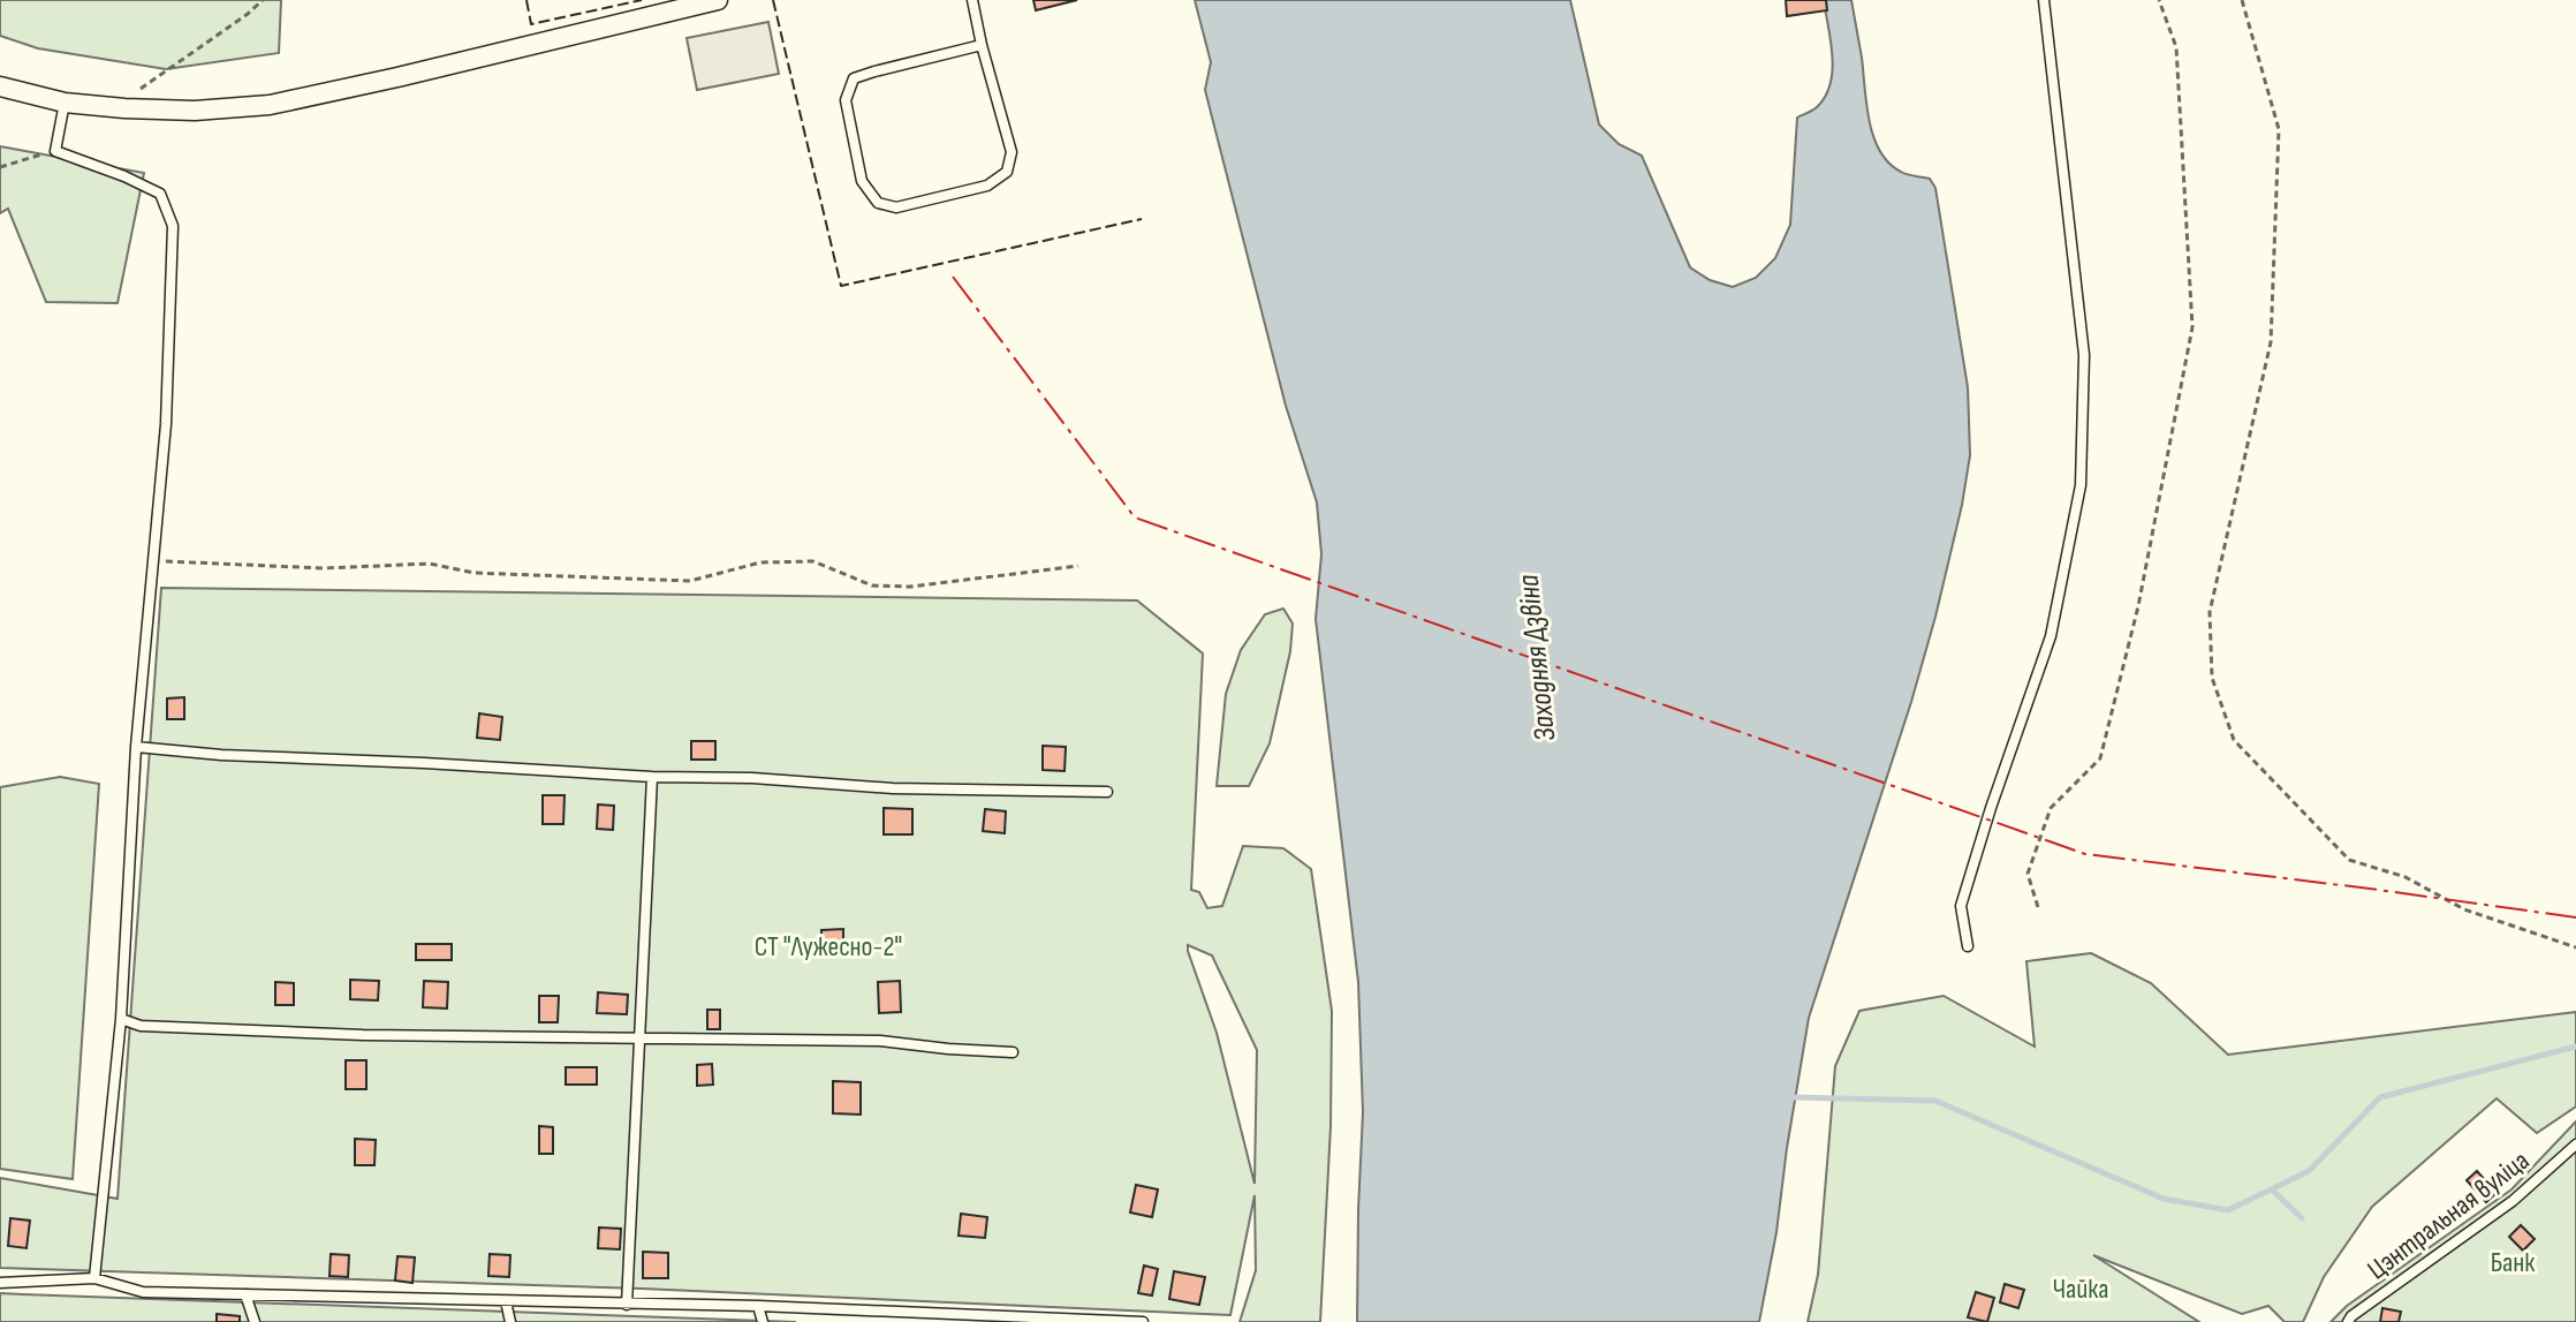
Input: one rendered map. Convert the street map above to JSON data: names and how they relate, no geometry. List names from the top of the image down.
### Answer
{
  "streets": {
    "lane": ["Цэнтральная вуліца"]
  },
  "water": ["Заходняя Дзвіна"],
  "parks": ["СТ \"Лужесно-2\"", "Банк", "Чайка"]
}
